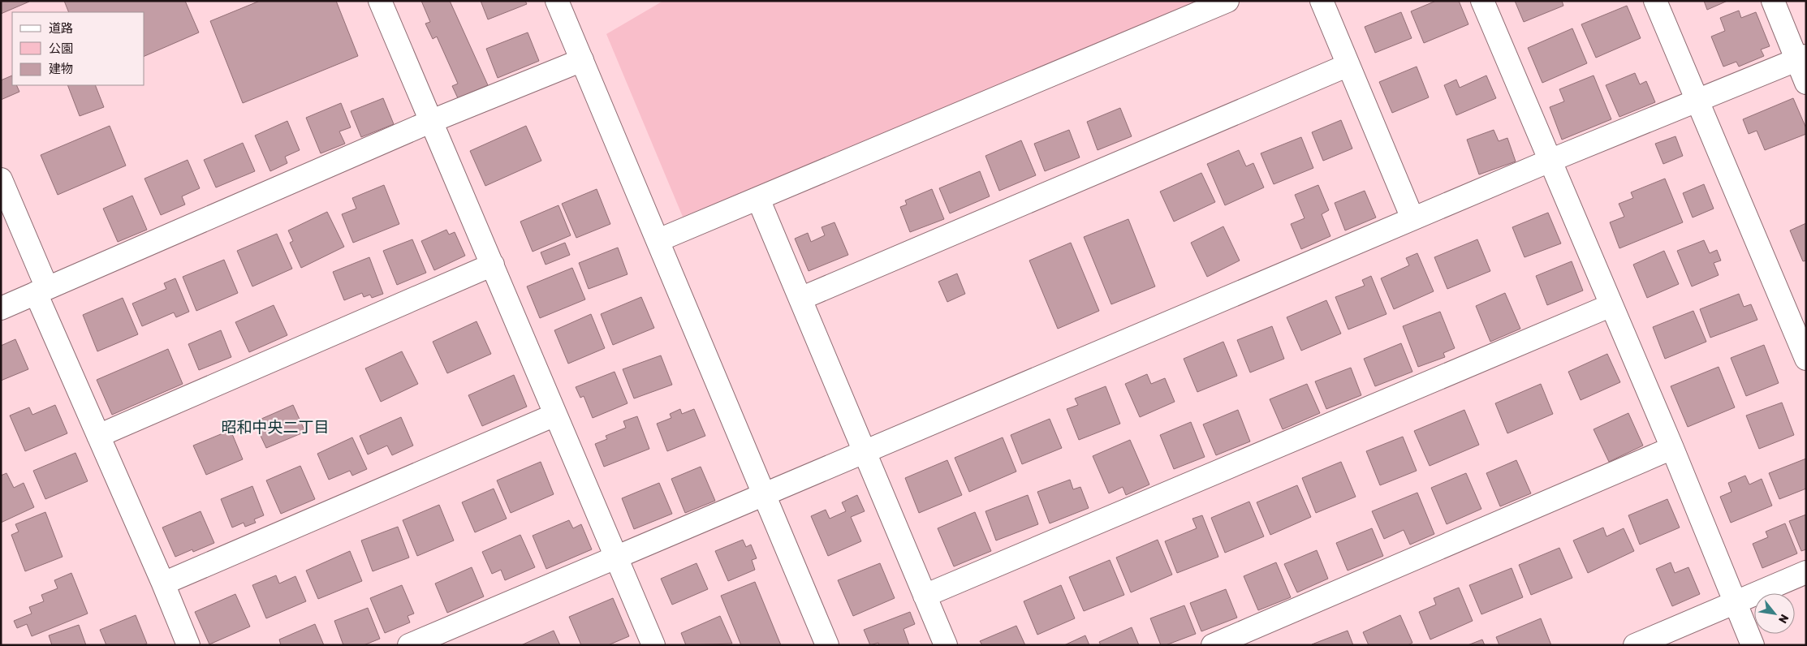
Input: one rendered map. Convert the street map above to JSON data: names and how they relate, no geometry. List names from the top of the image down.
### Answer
{
  "districts": ["昭和中央二丁目"],
  "legend": ["道路", "公園", "建物"],
  "north": "bottom right"
}
